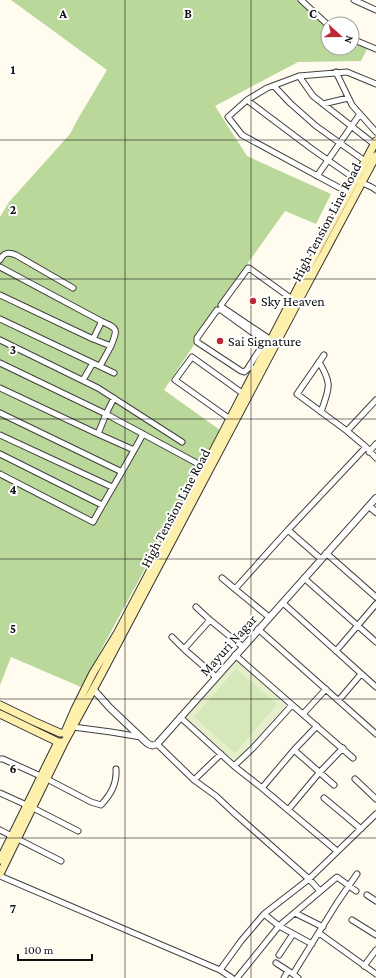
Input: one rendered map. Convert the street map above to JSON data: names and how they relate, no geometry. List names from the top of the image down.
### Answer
{
  "streets": {
    "main road": ["High Tension Line Road"],
    "street": ["Mayuri Nagar"]
  },
  "places": ["Sky Heaven", "Sai Signature"],
  "scale_bar": "100 m",
  "north": "right",
  "grid": {
    "columns": ["A", "B", "C"],
    "rows": [
      "1",
      "2",
      "3",
      "4",
      "5",
      "6",
      "7"
    ]
  }
}
